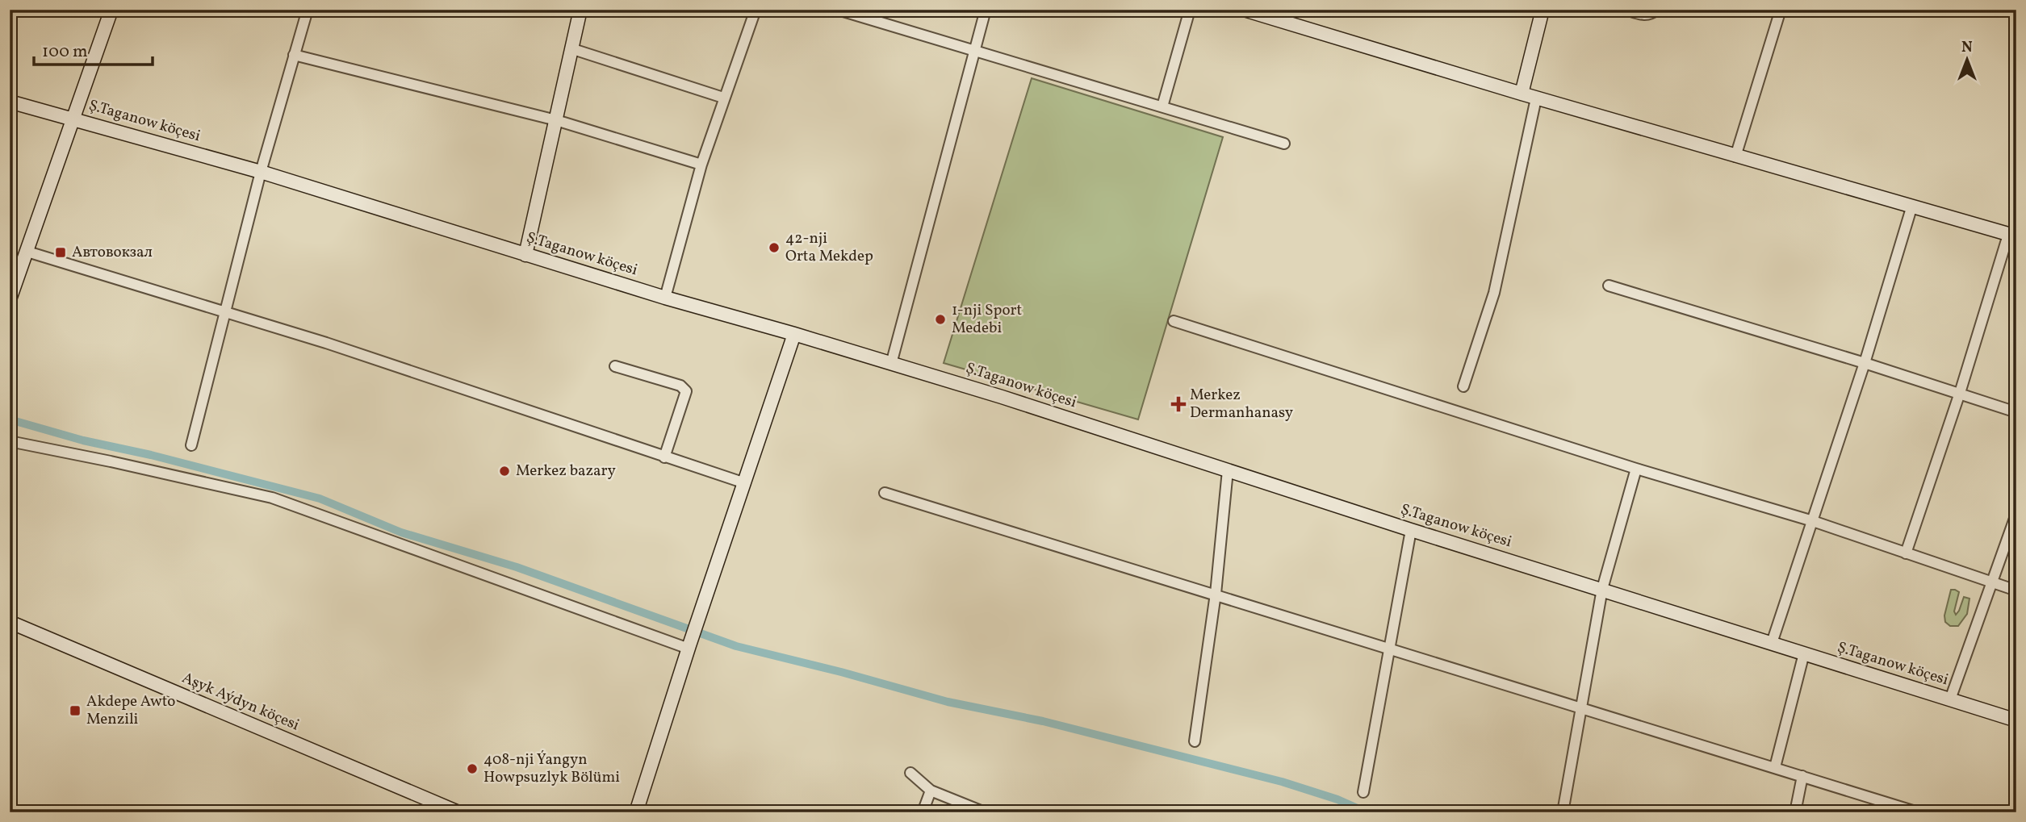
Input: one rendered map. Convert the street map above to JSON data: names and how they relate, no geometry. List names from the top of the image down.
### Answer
{
  "streets": {
    "street": ["Ş.Taganow köçesi", "Aşyk Aýdyn köçesi"]
  },
  "places": {
    "other": [
      "42-nji Orta Mekdep",
      "1-nji Sport Medebi",
      "Merkez bazary",
      "408-nji Ýangyn Howpsuzlyk Bölümi"
    ],
    "transit": ["Автовокзал", "Akdepe Awto Menzili"],
    "health": ["Merkez Dermanhanasy"]
  },
  "scale_bar": "100 m",
  "north": "top"
}
